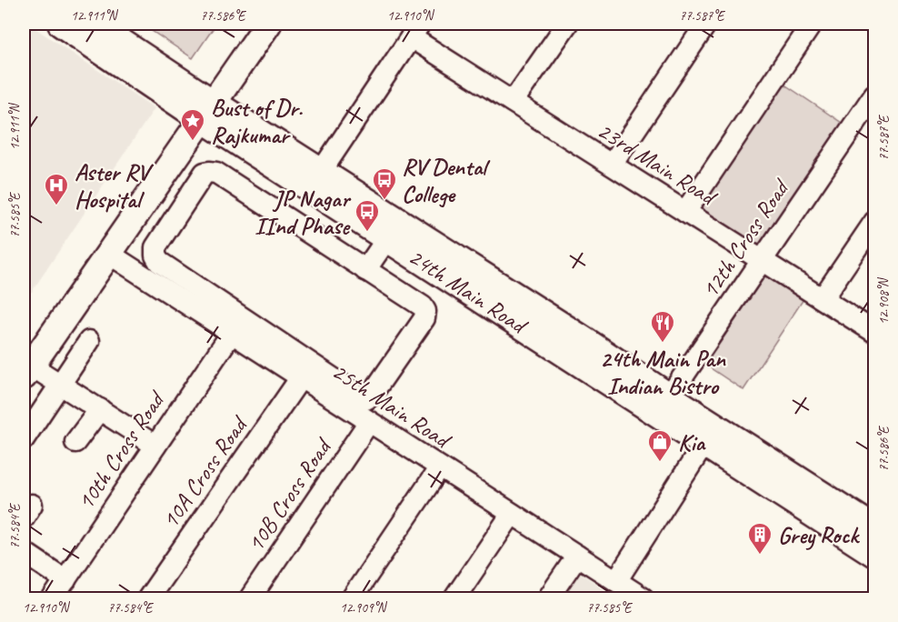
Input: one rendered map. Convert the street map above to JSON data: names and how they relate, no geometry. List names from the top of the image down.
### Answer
{
  "streets": {
    "main road": ["24th Main Road"],
    "street": [
      "23rd Main Road",
      "12th Cross Road",
      "25th Main Road",
      "10th Cross Road",
      "10A Cross Road",
      "10B Cross Road"
    ]
  },
  "crossings": [
    ["23rd Main Road", "12th Cross Road"],
    ["12th Cross Road", "24th Main Road"],
    ["25th Main Road", "10th Cross Road"],
    ["25th Main Road", "10A Cross Road"],
    ["25th Main Road", "10B Cross Road"]
  ],
  "places": {
    "place": ["Bust of Dr. Rajkumar"],
    "bus stop": ["RV Dental College", "JP Nagar IInd Phase"],
    "hospital": ["Aster RV Hospital"],
    "restaurant": ["24th Main Pan Indian Bistro"],
    "shop": ["Kia"],
    "building": ["Grey Rock"]
  },
  "coordinates": [
    "12.911°N",
    "77.586°E",
    "12.910°N",
    "77.587°E",
    "77.585°E",
    "12.908°N",
    "77.584°E",
    "12.909°N"
  ]
}
